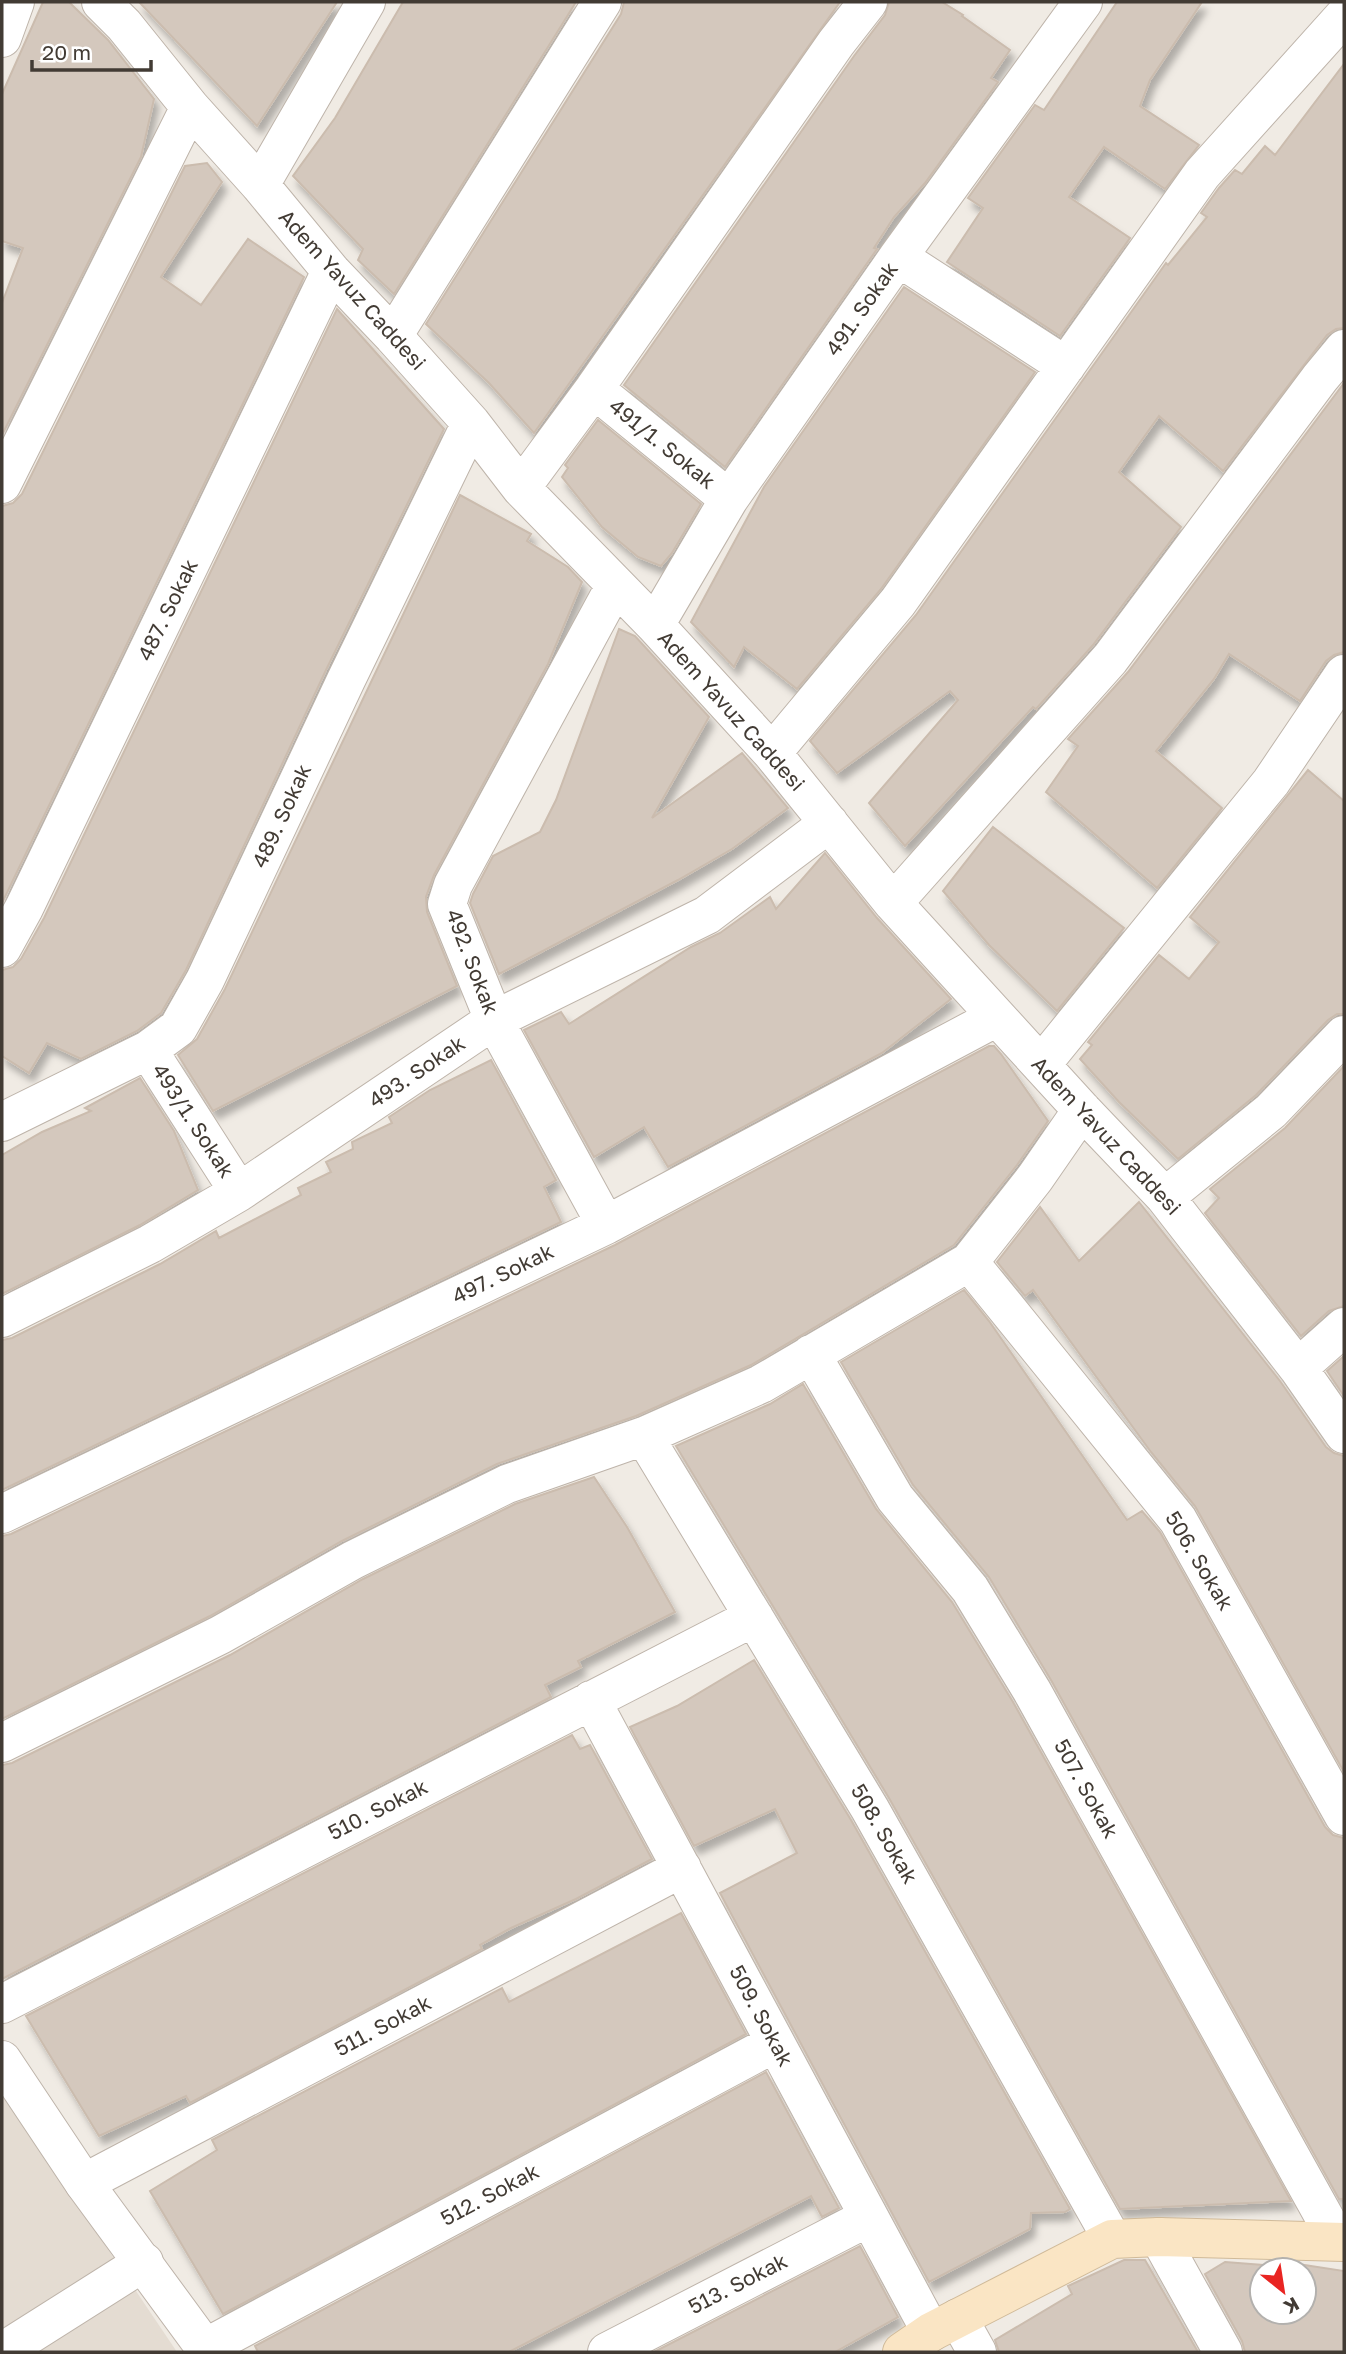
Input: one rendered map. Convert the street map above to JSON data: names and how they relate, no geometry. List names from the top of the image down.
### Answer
{
  "streets": {
    "street": [
      "Adem Yavuz Caddesi",
      "491. Sokak",
      "491/1. Sokak",
      "487. Sokak",
      "489. Sokak",
      "492. Sokak",
      "493. Sokak",
      "493/1. Sokak",
      "497. Sokak",
      "506. Sokak",
      "507. Sokak",
      "510. Sokak",
      "508. Sokak",
      "509. Sokak",
      "511. Sokak",
      "512. Sokak",
      "513. Sokak"
    ]
  },
  "crossings": [
    ["Adem Yavuz Caddesi", "491. Sokak"],
    ["Adem Yavuz Caddesi", "487. Sokak"],
    ["Adem Yavuz Caddesi", "489. Sokak"],
    ["Adem Yavuz Caddesi", "492. Sokak"],
    ["Adem Yavuz Caddesi", "493. Sokak"],
    ["Adem Yavuz Caddesi", "497. Sokak"],
    ["491. Sokak", "491/1. Sokak"],
    ["489. Sokak", "493/1. Sokak"],
    ["492. Sokak", "493. Sokak"],
    ["492. Sokak", "497. Sokak"],
    ["493. Sokak", "493/1. Sokak"],
    ["510. Sokak", "508. Sokak"],
    ["510. Sokak", "509. Sokak"],
    ["509. Sokak", "511. Sokak"],
    ["509. Sokak", "512. Sokak"],
    ["509. Sokak", "513. Sokak"]
  ],
  "scale_bar": "20 m",
  "north": "bottom right"
}
